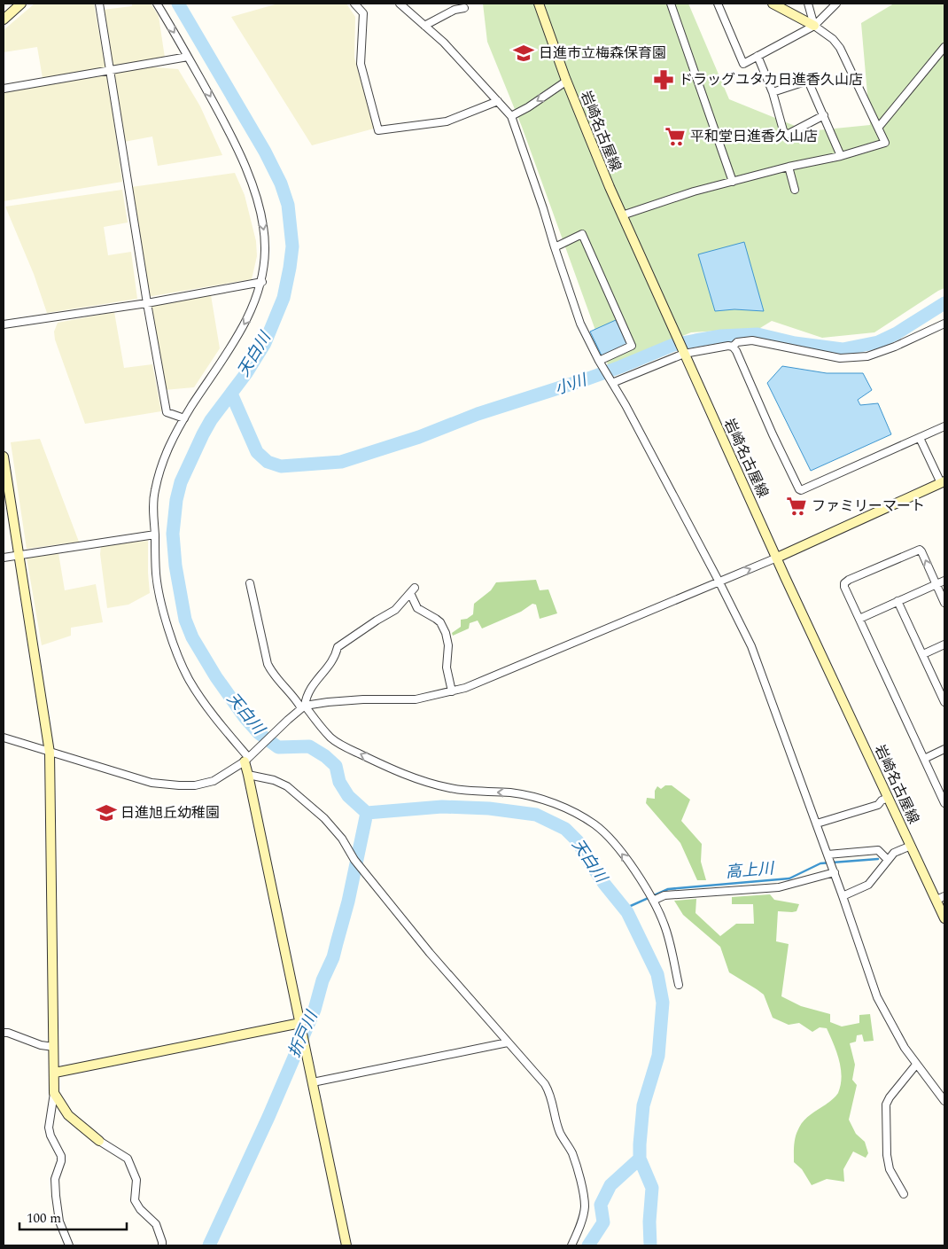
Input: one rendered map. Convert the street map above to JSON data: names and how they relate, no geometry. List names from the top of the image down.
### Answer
{
  "streets": {
    "street": ["岩崎名古屋線"]
  },
  "water": [
    "天白川",
    "小川",
    "高上川",
    "折戸川"
  ],
  "places": {
    "school or university": ["日進市立梅森保育園", "日進旭丘幼稚園"],
    "pharmacy": ["ドラッグユタカ日進香久山店"],
    "supermarket": ["平和堂日進香久山店", "ファミリーマート"]
  },
  "scale_bar": "100 m"
}
